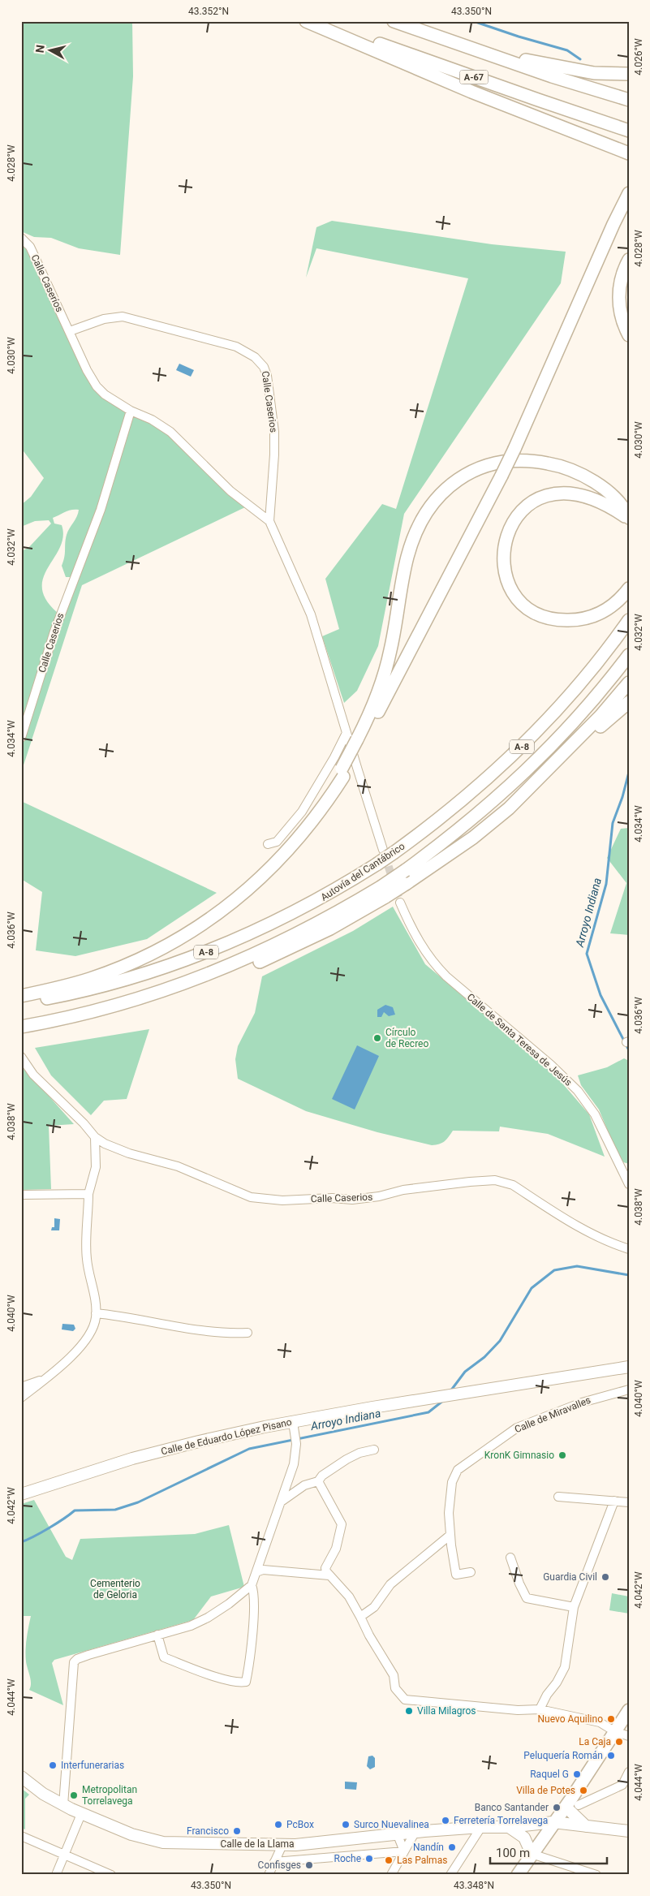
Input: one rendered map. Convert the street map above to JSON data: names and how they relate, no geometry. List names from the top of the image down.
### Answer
{
  "streets": {
    "highway": ["A-67", "A-8", "Autovía del Cantábrico"],
    "main road": ["Calle de Eduardo López Pisano", "Calle de la Llama"],
    "street": [
      "Calle Caseríos",
      "Calle Caserios",
      "Calle de Santa Teresa de Jesús",
      "Calle de Miravalles"
    ]
  },
  "crossings": [
    ["Calle Caseríos", "Calle Caserios"]
  ],
  "water": ["Arroyo Indiana"],
  "parks": ["Cementerio de Geloria"],
  "places": [
    "Círculo de Recreo",
    "KronK Gimnasio",
    "Guardia Civil",
    "Villa Milagros",
    "Nuevo Aquilino",
    "La Caja",
    "Peluquería Román",
    "Interfunerarias",
    "Raquel G",
    "Villa de Potes",
    "Metropolitan Torrelavega",
    "Banco Santander",
    "Ferretería Torrelavega",
    "PcBox",
    "Surco Nuevalinea",
    "Francisco",
    "Nandín",
    "Roche",
    "Las Palmas",
    "Confisges"
  ],
  "scale_bar": "100 m",
  "north": "left",
  "coordinates": [
    "43.352°N",
    "43.350°N",
    "4.026°W",
    "4.028°W",
    "4.030°W",
    "4.032°W",
    "4.034°W",
    "4.036°W",
    "4.038°W",
    "4.040°W",
    "4.042°W",
    "4.044°W",
    "43.348°N"
  ]
}
